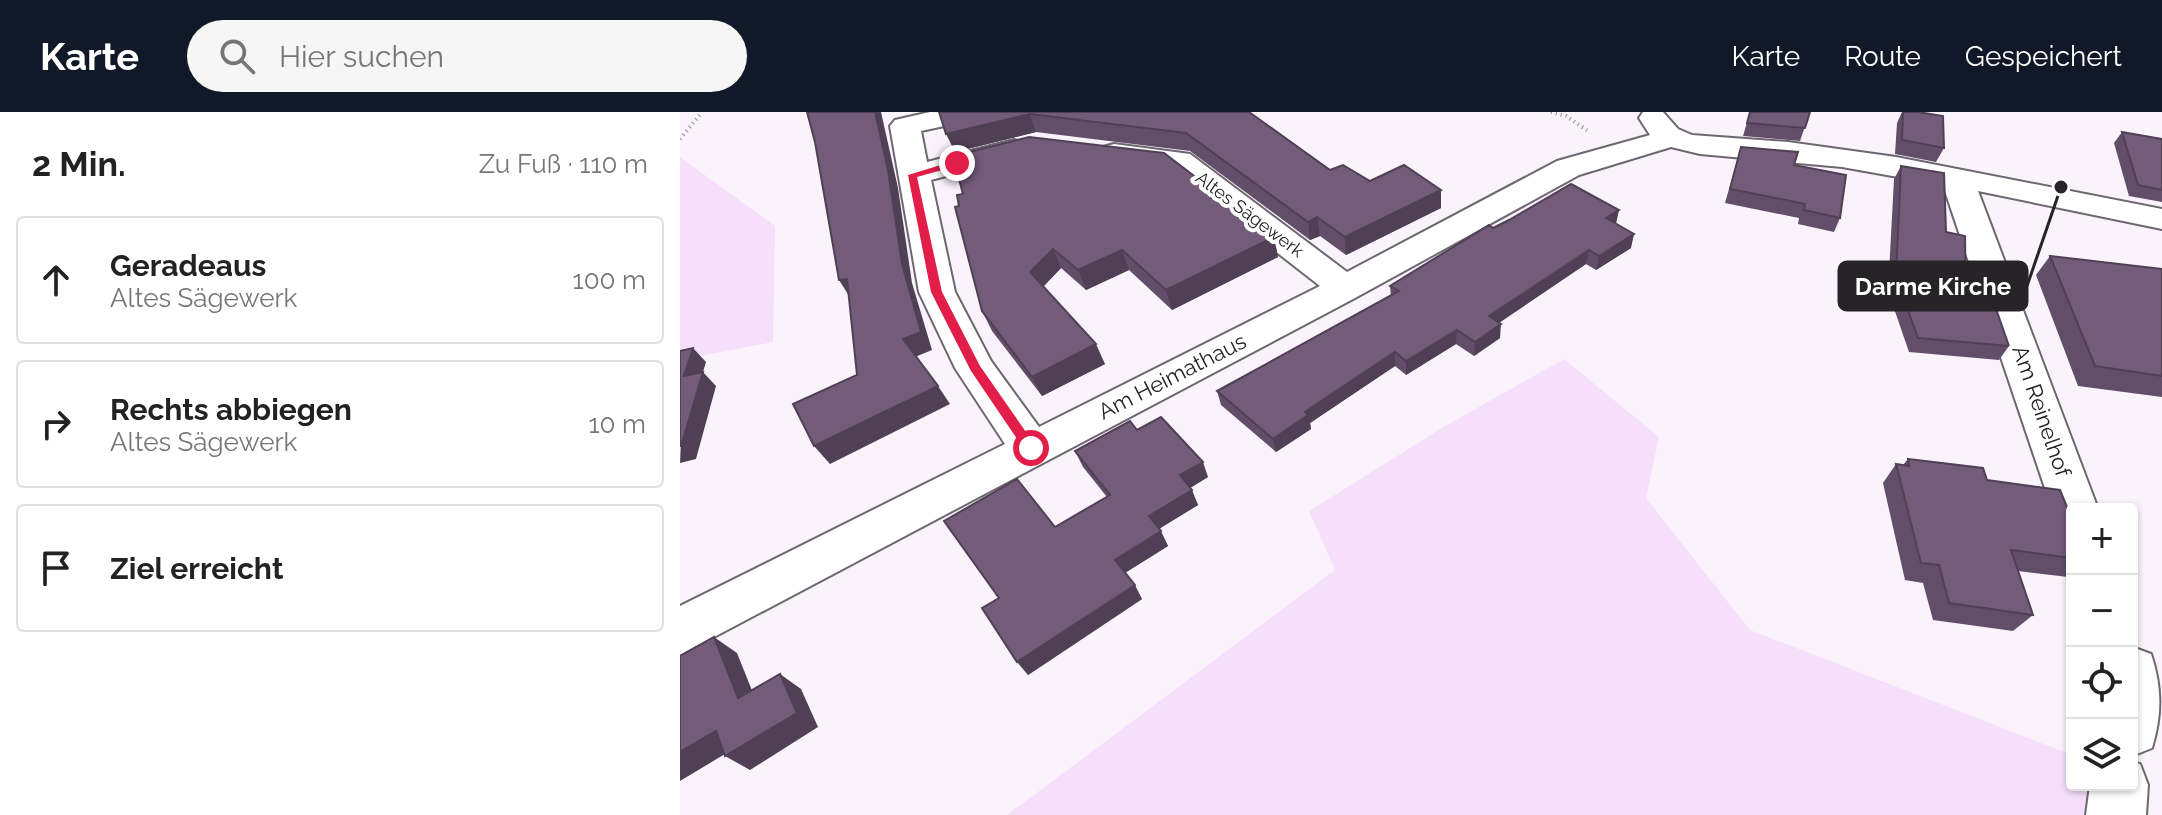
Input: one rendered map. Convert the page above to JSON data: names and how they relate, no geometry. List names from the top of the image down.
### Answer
{
  "streets": {
    "street": ["Altes Sägewerk", "Am Heimathaus", "Am Reinelhof"]
  },
  "crossings": [
    ["Altes Sägewerk", "Am Heimathaus"]
  ],
  "places": ["Darme Kirche"],
  "page": {
    "header": "Karte",
    "search": "Hier suchen",
    "nav": ["Karte", "Route", "Gespeichert"],
    "heading": ["2 Min.", "Zu Fuß · 110 m"],
    "list": [
      ["Geradeaus", "Altes Sägewerk", "100 m"],
      ["Rechts abbiegen", "Altes Sägewerk", "10 m"],
      "Ziel erreicht"
    ],
    "map_buttons": ["+", "−"]
  }
}
